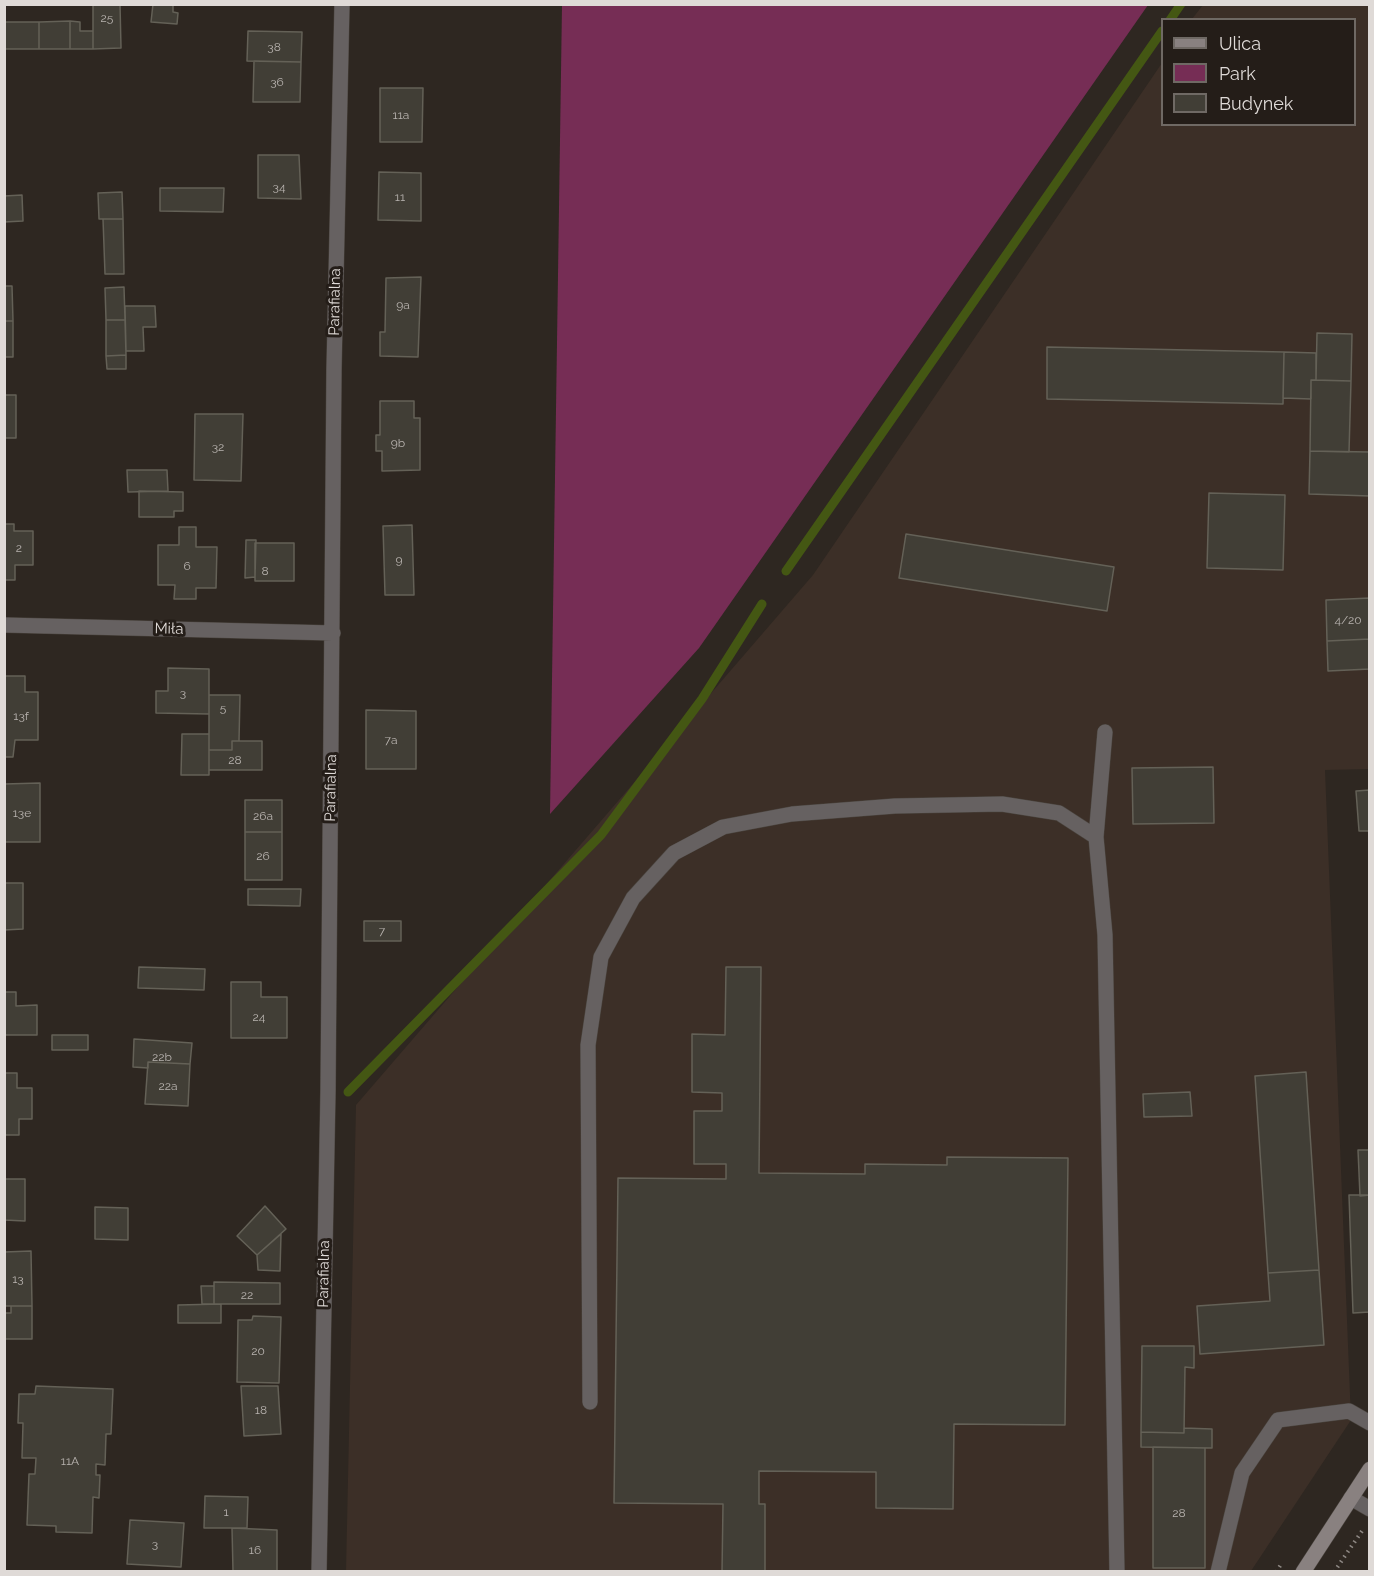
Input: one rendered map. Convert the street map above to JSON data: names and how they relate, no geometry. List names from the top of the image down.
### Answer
{
  "streets": {
    "street": ["Parafialna", "Miła"]
  },
  "crossings": [
    ["Parafialna", "Miła"]
  ],
  "house_numbers": [
    "25",
    "38",
    "36",
    "11a",
    "34",
    "11",
    "9a",
    "9b",
    "32",
    "2",
    "9",
    "6",
    "8",
    "4/20",
    "3",
    "5",
    "13f",
    "7a",
    "28",
    "13e",
    "26a",
    "26",
    "7",
    "24",
    "22b",
    "22a",
    "13",
    "22",
    "20",
    "18",
    "11A",
    "1",
    "28",
    "3",
    "16"
  ],
  "legend": ["Ulica", "Park", "Budynek"]
}
